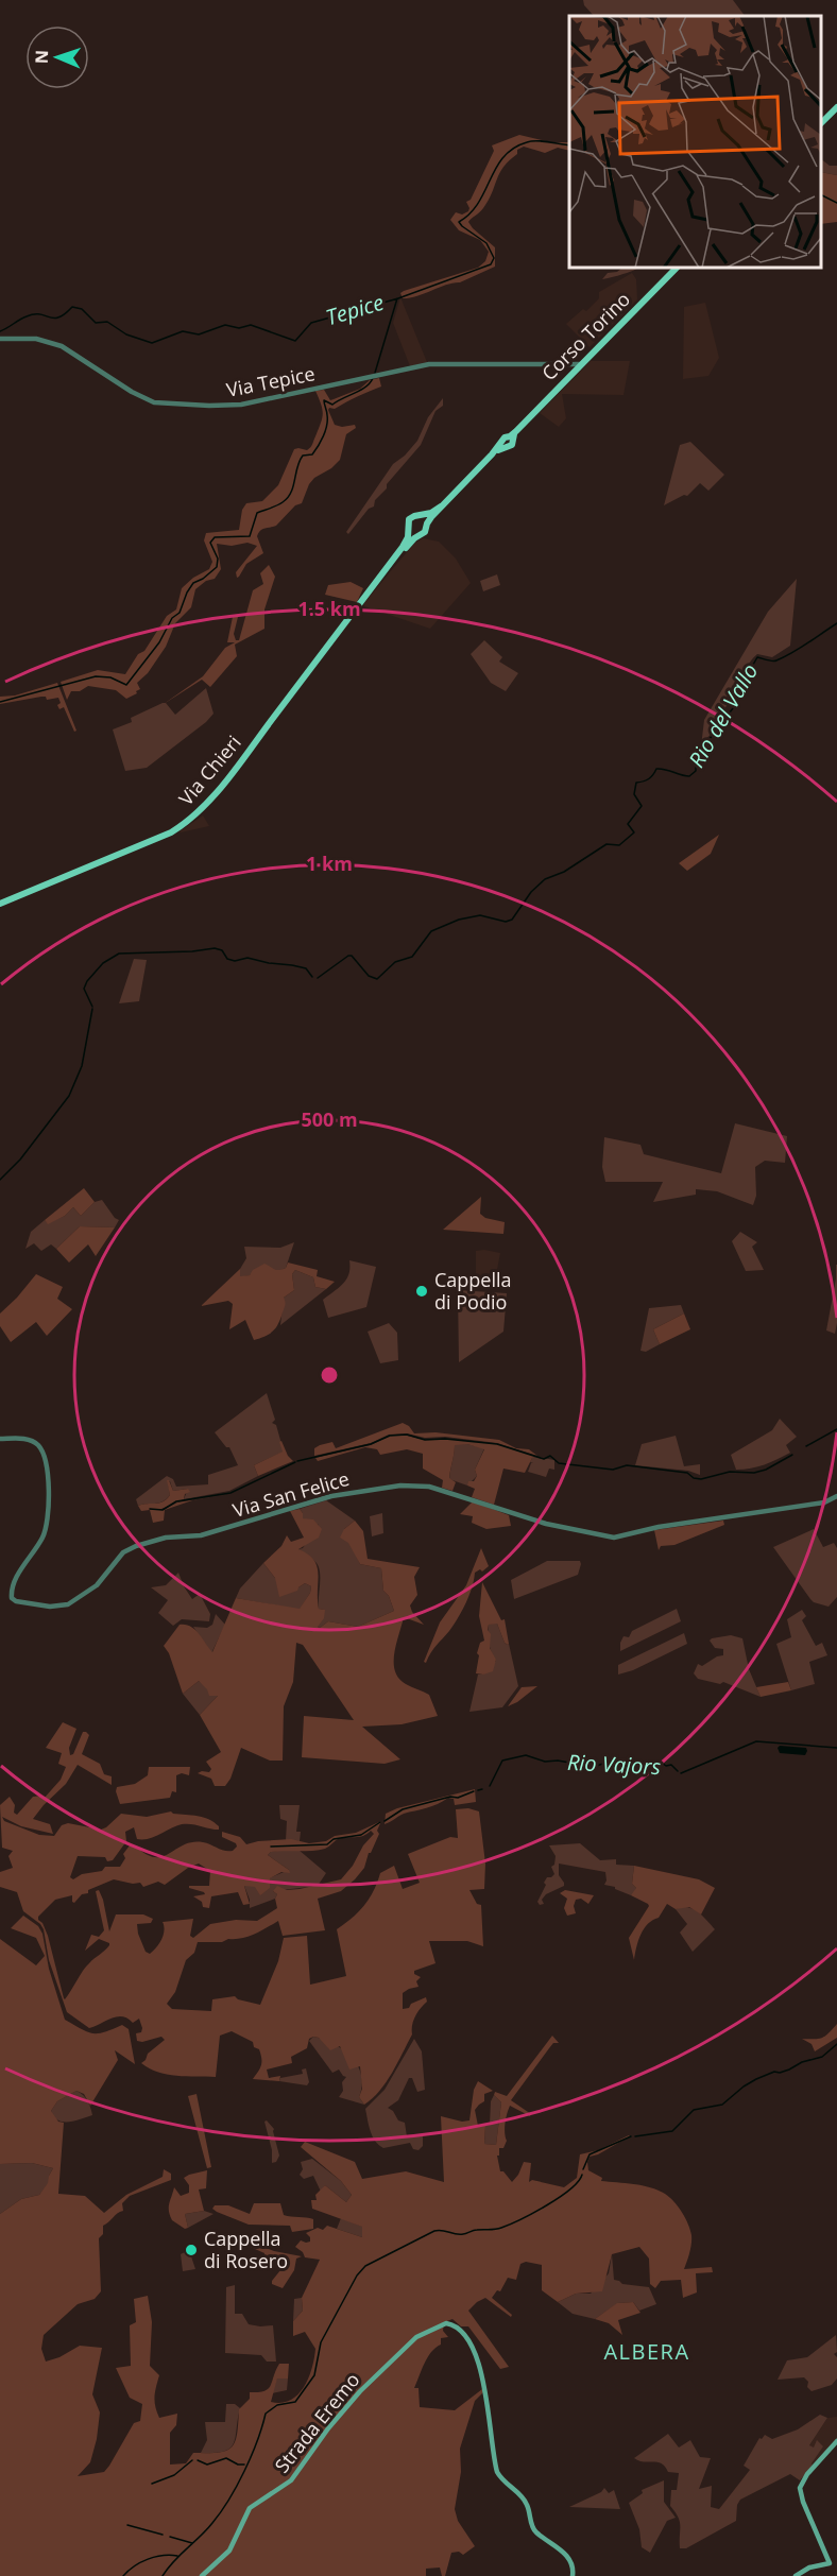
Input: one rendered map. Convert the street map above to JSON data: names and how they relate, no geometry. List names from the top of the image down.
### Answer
{
  "streets": {
    "main road": ["Corso Torino", "Via Chieri", "Strada Eremo"],
    "street": ["Via Tepice", "Via San Felice"]
  },
  "crossings": [
    ["Corso Torino", "Via Tepice"],
    ["Corso Torino", "Via Chieri"]
  ],
  "districts": ["ALBERA"],
  "water": ["Tepice", "Rio del Vallo", "Rio Vajors"],
  "places": ["Cappella di Podio", "Cappella di Rosero"],
  "north": "left",
  "rings": ["1.5 km", "1 km", "500 m"]
}
